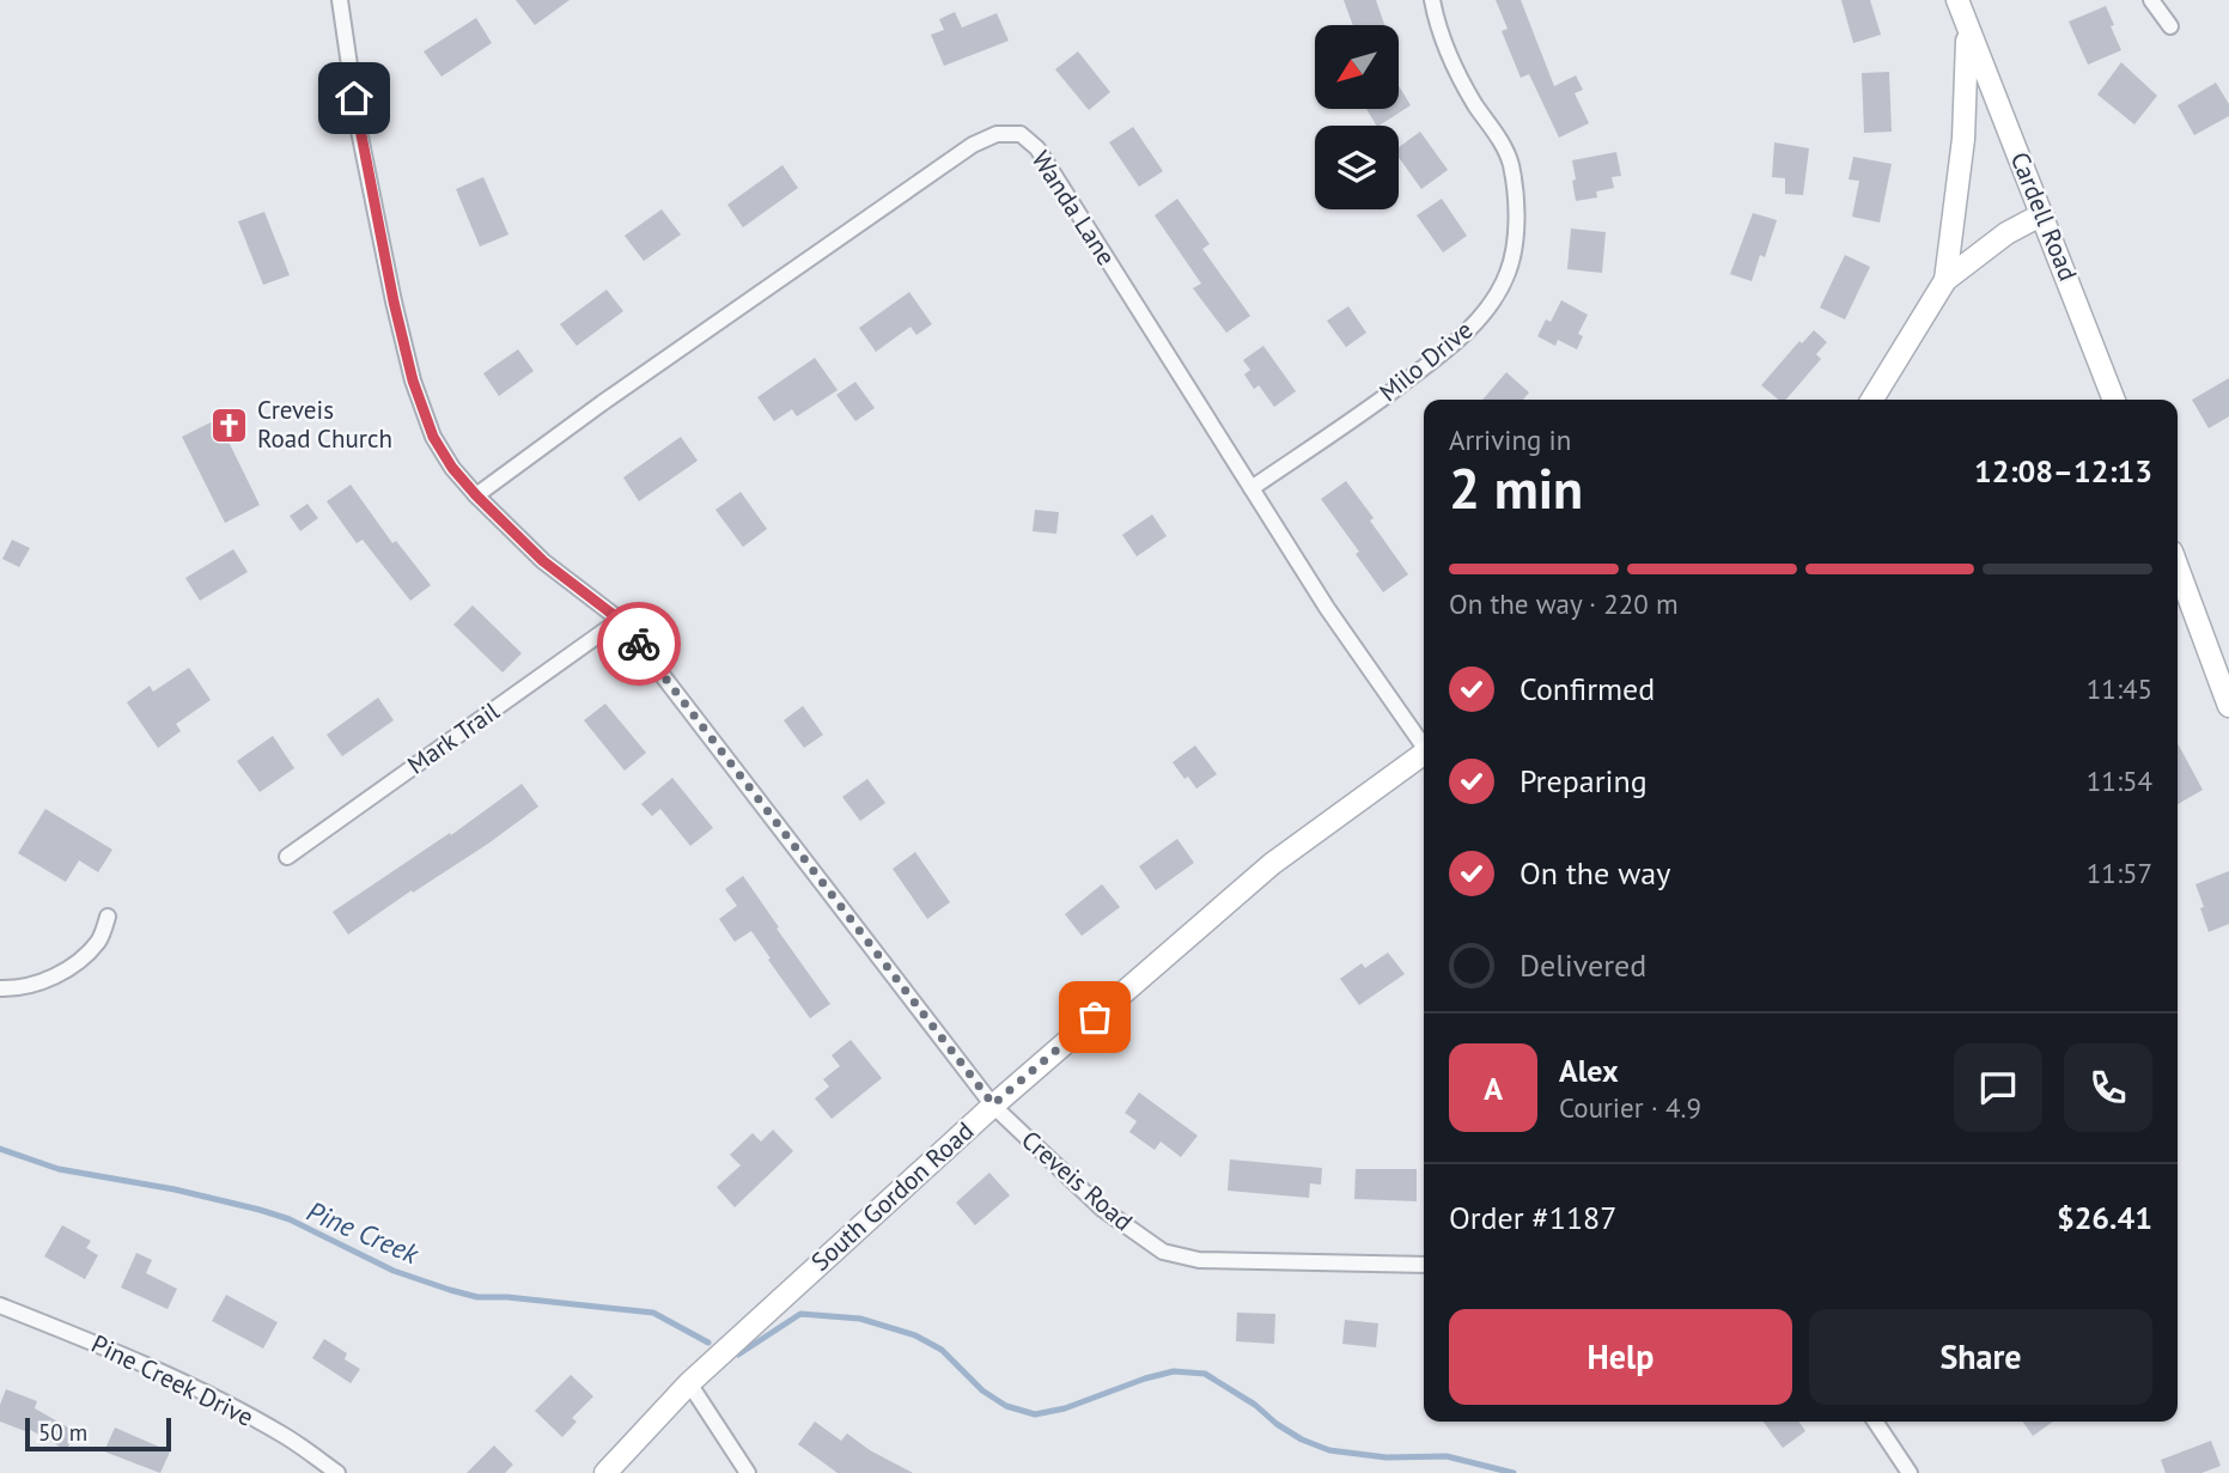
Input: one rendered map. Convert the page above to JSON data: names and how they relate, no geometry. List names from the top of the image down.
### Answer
{
  "streets": {
    "street": [
      "Wanda Lane",
      "Cardell Road",
      "Milo Drive",
      "Mark Trail",
      "Creveis Road",
      "South Gordon Road",
      "Pine Creek Drive"
    ]
  },
  "crossings": [
    ["Wanda Lane", "Milo Drive"],
    ["Wanda Lane", "Creveis Road"],
    ["Mark Trail", "Creveis Road"],
    ["Creveis Road", "South Gordon Road"]
  ],
  "water": ["Pine Creek"],
  "places": {
    "church": ["Creveis Road Church"]
  },
  "scale_bar": "50 m",
  "north": "bottom left",
  "page": {
    "heading": ["2 min", "Arriving in", "12:08–12:13"],
    "panel": [
      "Alex",
      "Courier · 4.9",
      "Order #1187",
      "$26.41"
    ],
    "bar": "On the way · 220 m",
    "list": [
      ["Confirmed", "11:45"],
      ["Preparing", "11:54"],
      ["On the way", "11:57"],
      "Delivered"
    ],
    "round": "A",
    "buttons": ["Help", "Share"],
    "scale": "50 m"
  }
}
